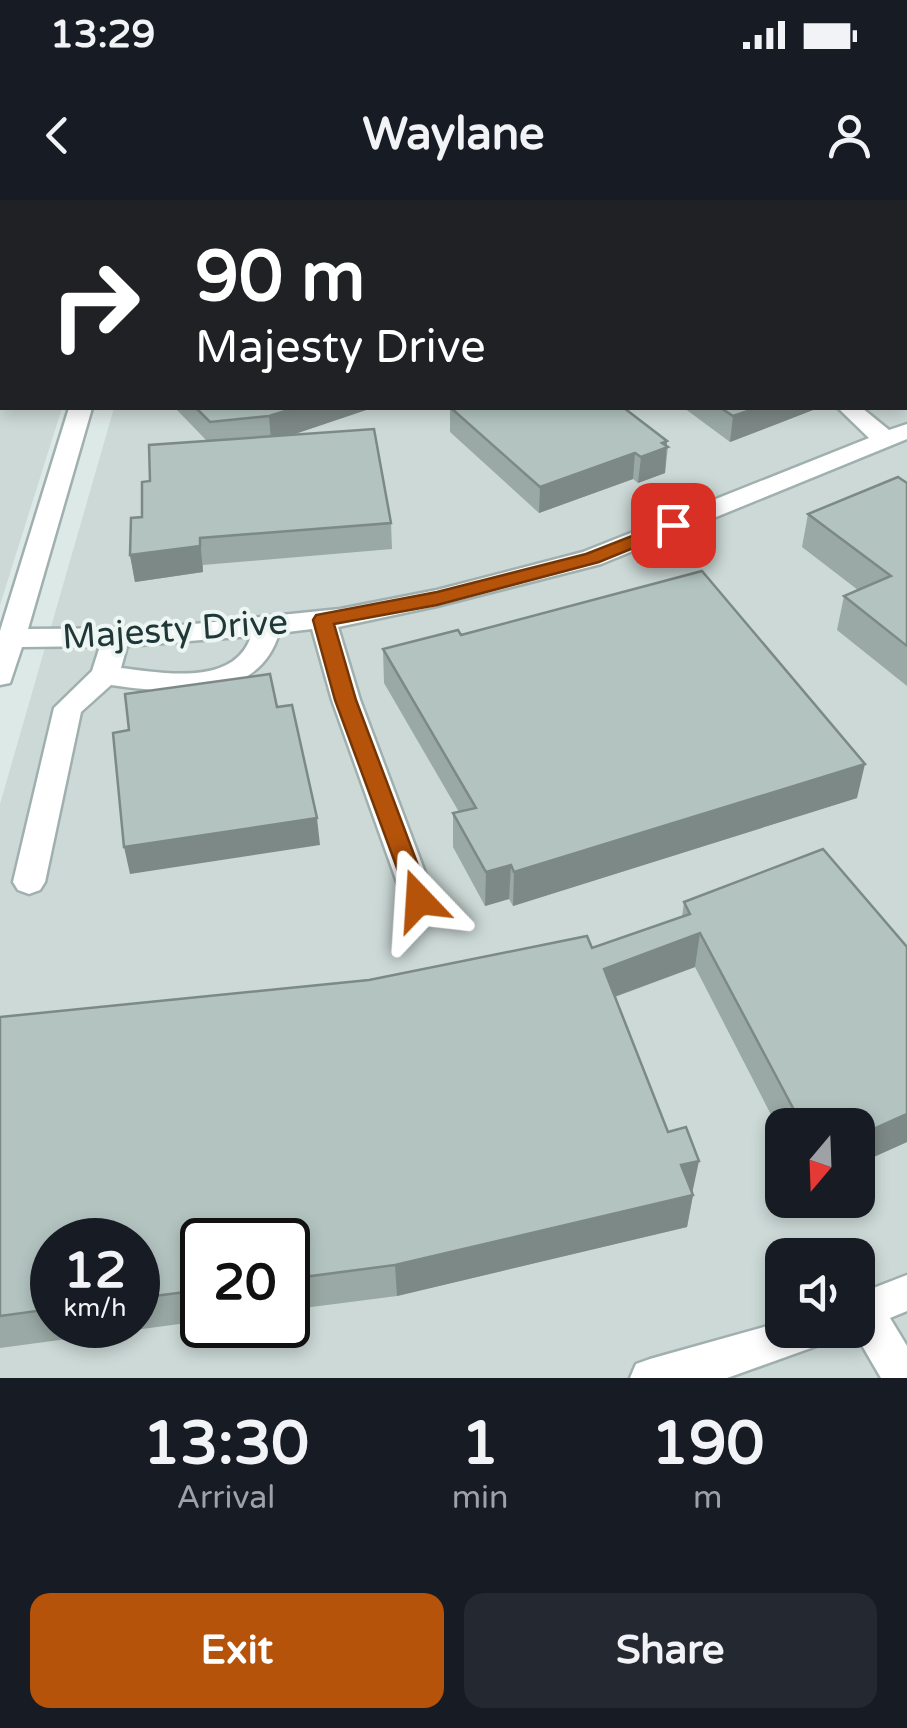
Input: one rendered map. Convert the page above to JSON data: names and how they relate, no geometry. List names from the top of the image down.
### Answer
{
  "streets": {
    "street": ["Majesty Drive"]
  },
  "north": "bottom",
  "page": {
    "status": "13:29",
    "header": "Waylane",
    "turn": ["90 m", "Majesty Drive"],
    "speed": "12 km/h",
    "limit": "20",
    "eta": [
      "13:30",
      "Arrival",
      "1",
      "min",
      "190",
      "m"
    ],
    "buttons": ["Exit", "Share"]
  }
}
